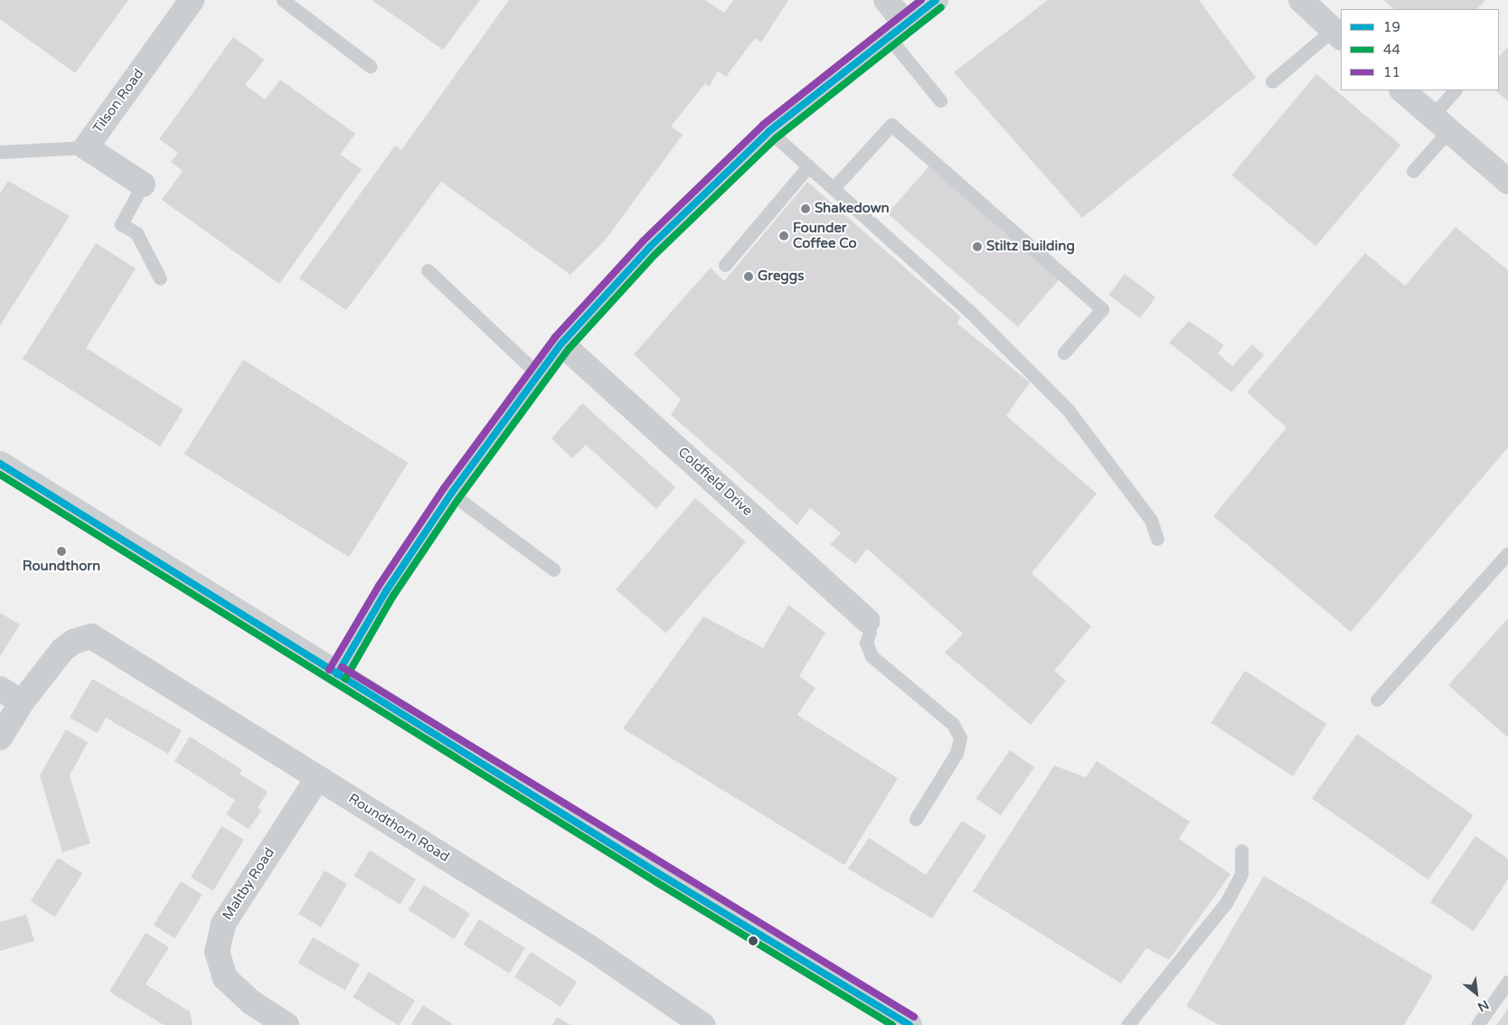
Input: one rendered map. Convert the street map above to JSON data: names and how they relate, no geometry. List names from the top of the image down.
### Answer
{
  "streets": {
    "street": [
      "Tilson Road",
      "Coldfield Drive",
      "Roundthorn Road",
      "Maltby Road"
    ]
  },
  "crossings": [
    ["Roundthorn Road", "Maltby Road"]
  ],
  "places": [
    "Shakedown",
    "Founder Coffee Co",
    "Stiltz Building",
    "Greggs",
    "Roundthorn"
  ],
  "lines": ["transit line 19", "transit line 11", "transit line 44"],
  "legend": ["19", "44", "11"],
  "north": "bottom right"
}
